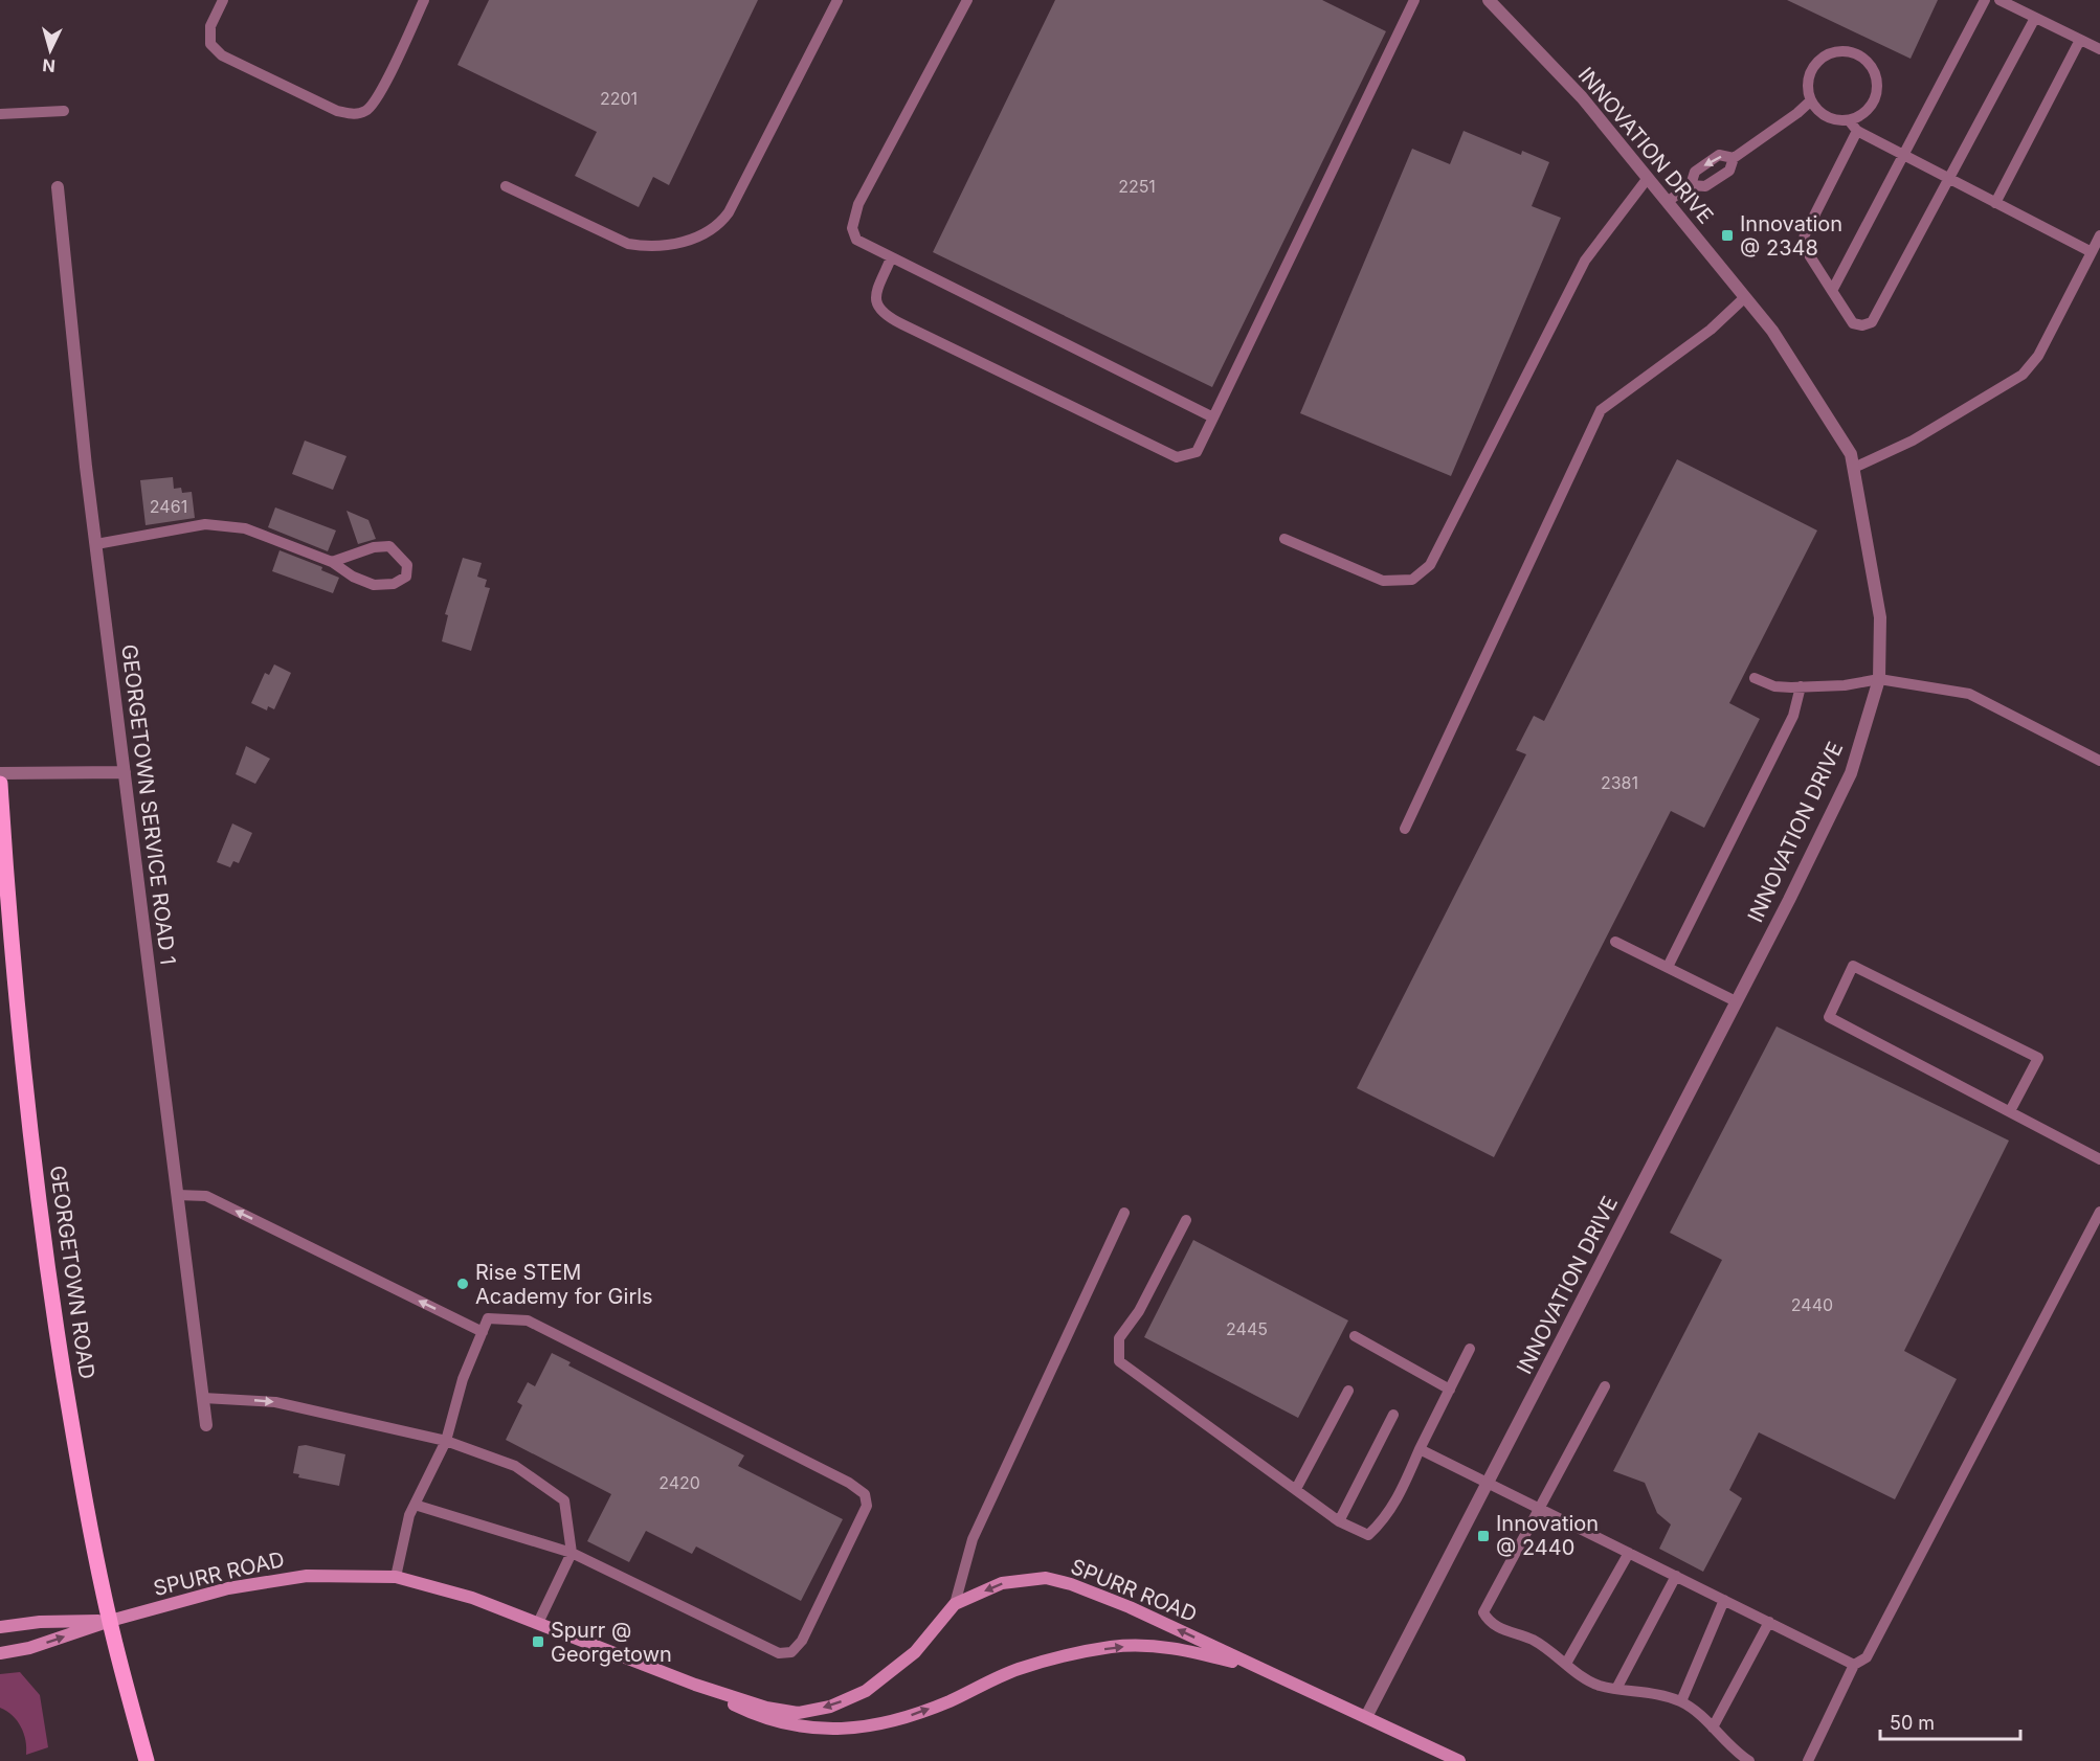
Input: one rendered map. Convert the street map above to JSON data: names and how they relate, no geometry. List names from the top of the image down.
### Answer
{
  "streets": {
    "main road": ["GEORGETOWN ROAD"],
    "street": ["INNOVATION DRIVE", "GEORGETOWN SERVICE ROAD 1", "SPURR ROAD"]
  },
  "crossings": [
    ["INNOVATION DRIVE", "SPURR ROAD"],
    ["GEORGETOWN ROAD", "SPURR ROAD"]
  ],
  "places": {
    "transit": ["Innovation @ 2348", "Innovation @ 2440", "Spurr @ Georgetown"],
    "other": ["Rise STEM Academy for Girls"]
  },
  "house_numbers": [
    "2201",
    "2251",
    "2461",
    "2381",
    "2440",
    "2445",
    "2420"
  ],
  "scale_bar": "50 m",
  "north": "bottom"
}
